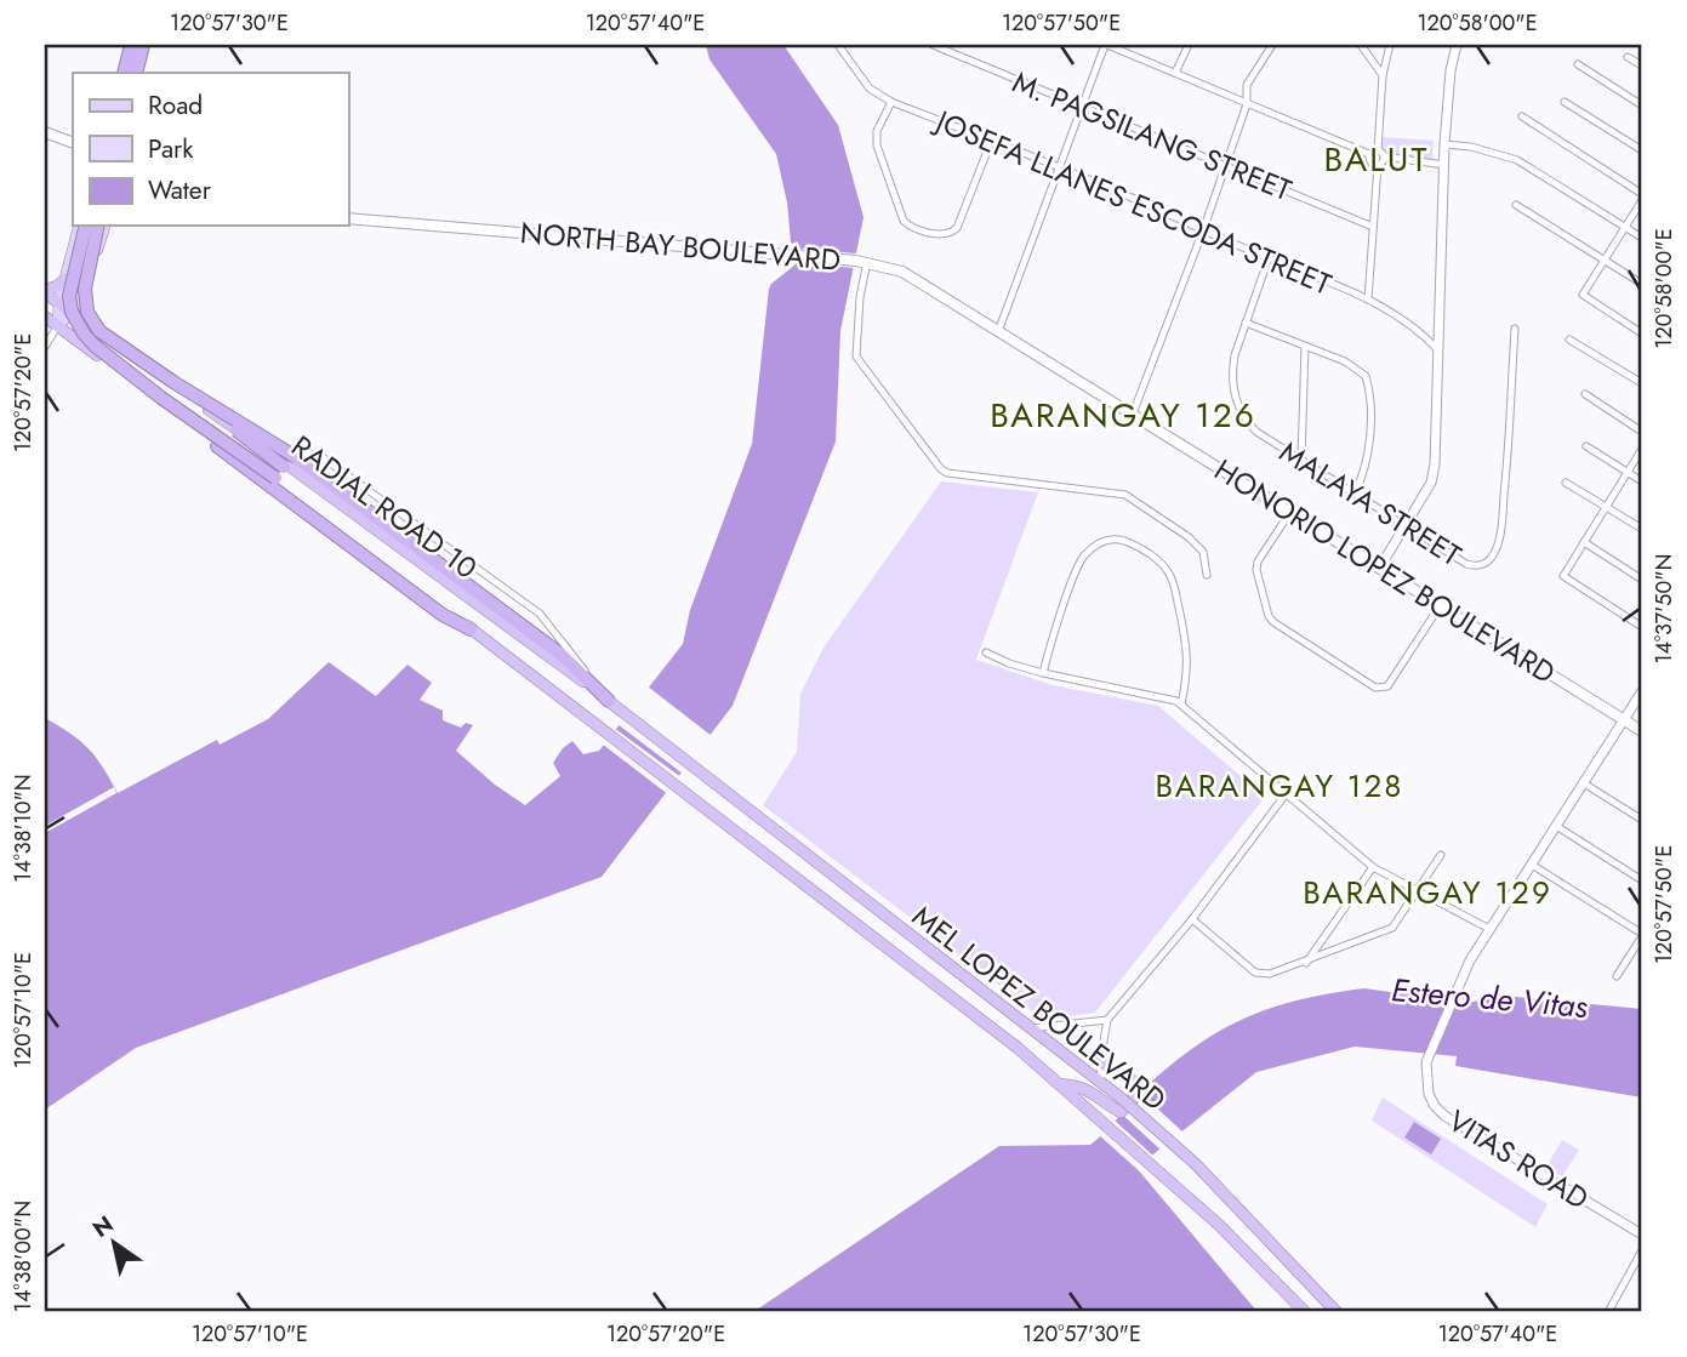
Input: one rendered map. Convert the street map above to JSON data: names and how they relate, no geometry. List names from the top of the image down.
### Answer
{
  "streets": {
    "highway": ["RADIAL ROAD 10", "MEL LOPEZ BOULEVARD"],
    "main road": ["NORTH BAY BOULEVARD", "HONORIO LOPEZ BOULEVARD"],
    "street": [
      "M. PAGSILANG STREET",
      "JOSEFA LLANES ESCODA STREET",
      "MALAYA STREET",
      "VITAS ROAD"
    ]
  },
  "crossings": [
    ["JOSEFA LLANES ESCODA STREET", "MALAYA STREET"],
    ["NORTH BAY BOULEVARD", "HONORIO LOPEZ BOULEVARD"],
    ["RADIAL ROAD 10", "MEL LOPEZ BOULEVARD"]
  ],
  "districts": [
    "BALUT",
    "BARANGAY 126",
    "BARANGAY 128",
    "BARANGAY 129"
  ],
  "water": ["Estero de Vitas"],
  "legend": ["Road", "Park", "Water"],
  "north": "top left",
  "coordinates": [
    "120°57'30\"E",
    "120°57'40\"E",
    "120°57'50\"E",
    "120°58'00\"E",
    "120°57'20\"E",
    "14°37'50\"N",
    "14°38'10\"N",
    "120°57'10\"E",
    "14°38'00\"N"
  ]
}
